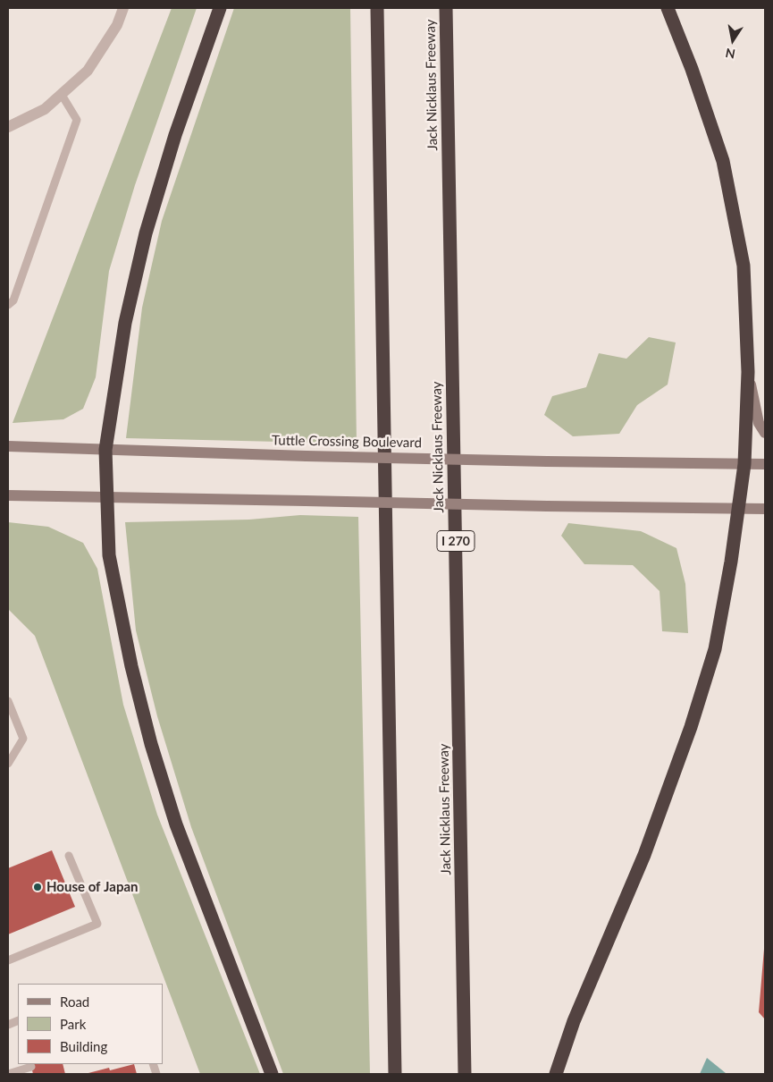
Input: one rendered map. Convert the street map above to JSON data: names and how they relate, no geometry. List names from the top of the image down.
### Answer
{
  "streets": {
    "highway": ["Jack Nicklaus Freeway", "I 270"],
    "main road": ["Tuttle Crossing Boulevard"]
  },
  "places": ["House of Japan"],
  "legend": ["Road", "Park", "Building"],
  "north": "bottom"
}
